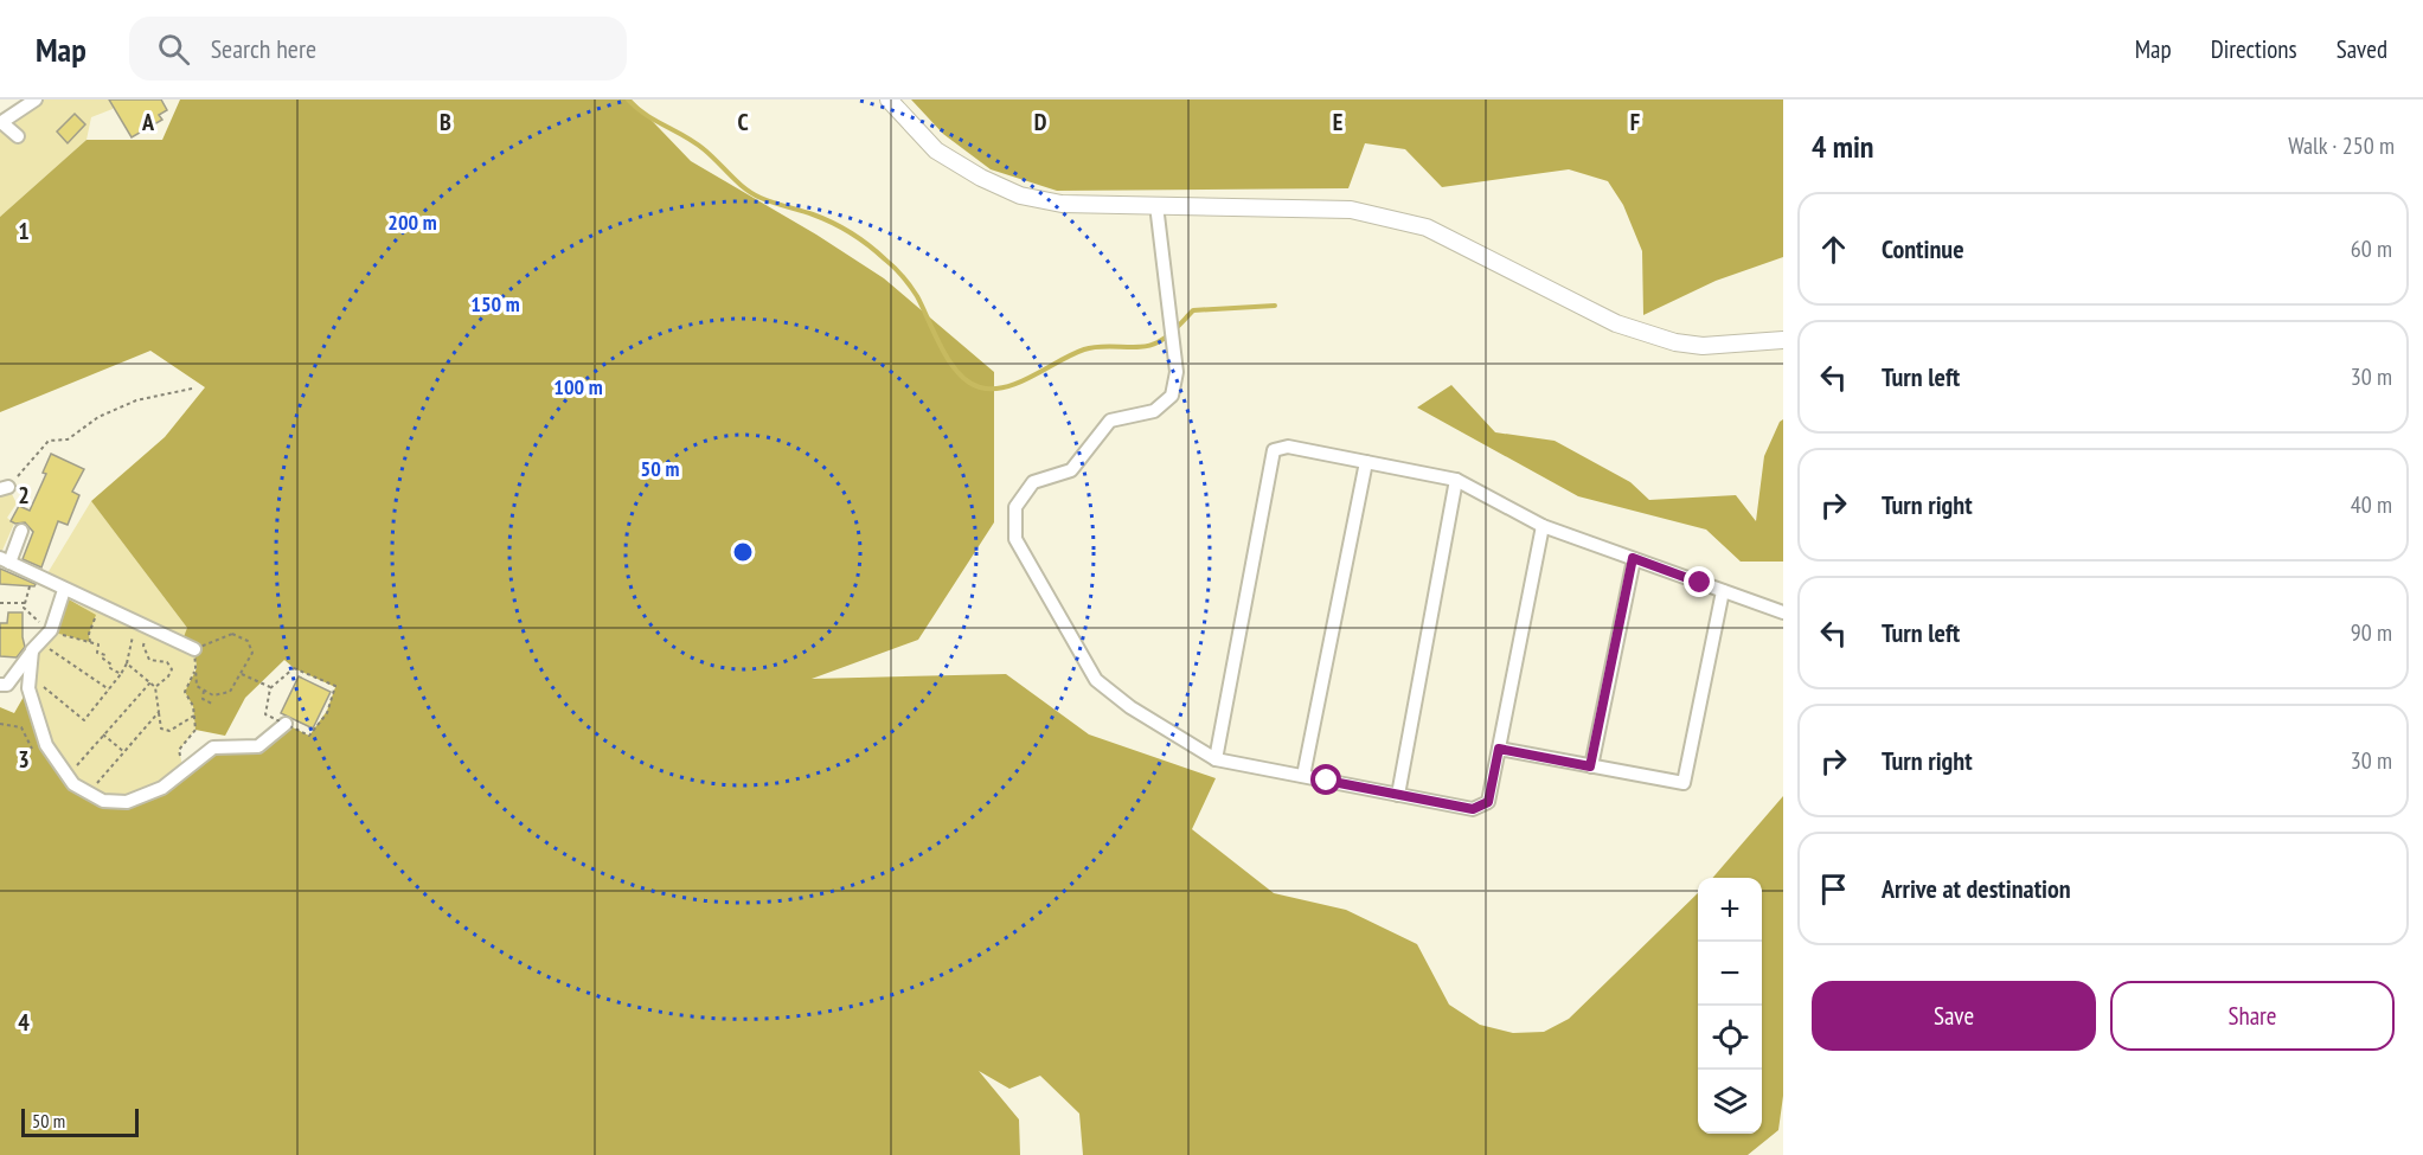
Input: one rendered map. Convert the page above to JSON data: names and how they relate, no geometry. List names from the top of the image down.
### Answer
{
  "scale_bar": "50 m",
  "page": {
    "header": "Map",
    "search": "Search here",
    "nav": ["Map", "Directions", "Saved"],
    "heading": ["4 min", "Walk · 250 m"],
    "list": [
      ["Continue", "60 m"],
      ["Turn left", "30 m"],
      ["Turn right", "40 m"],
      ["Turn left", "90 m"],
      ["Turn right", "30 m"],
      "Arrive at destination"
    ],
    "map_buttons": ["+", "−"],
    "buttons": ["Save", "Share"],
    "scale": "50 m"
  },
  "grid": {
    "columns": [
      "A",
      "B",
      "C",
      "D",
      "E",
      "F"
    ],
    "rows": [
      "1",
      "2",
      "3",
      "4"
    ]
  },
  "rings": [
    "200 m",
    "150 m",
    "100 m",
    "50 m"
  ]
}
